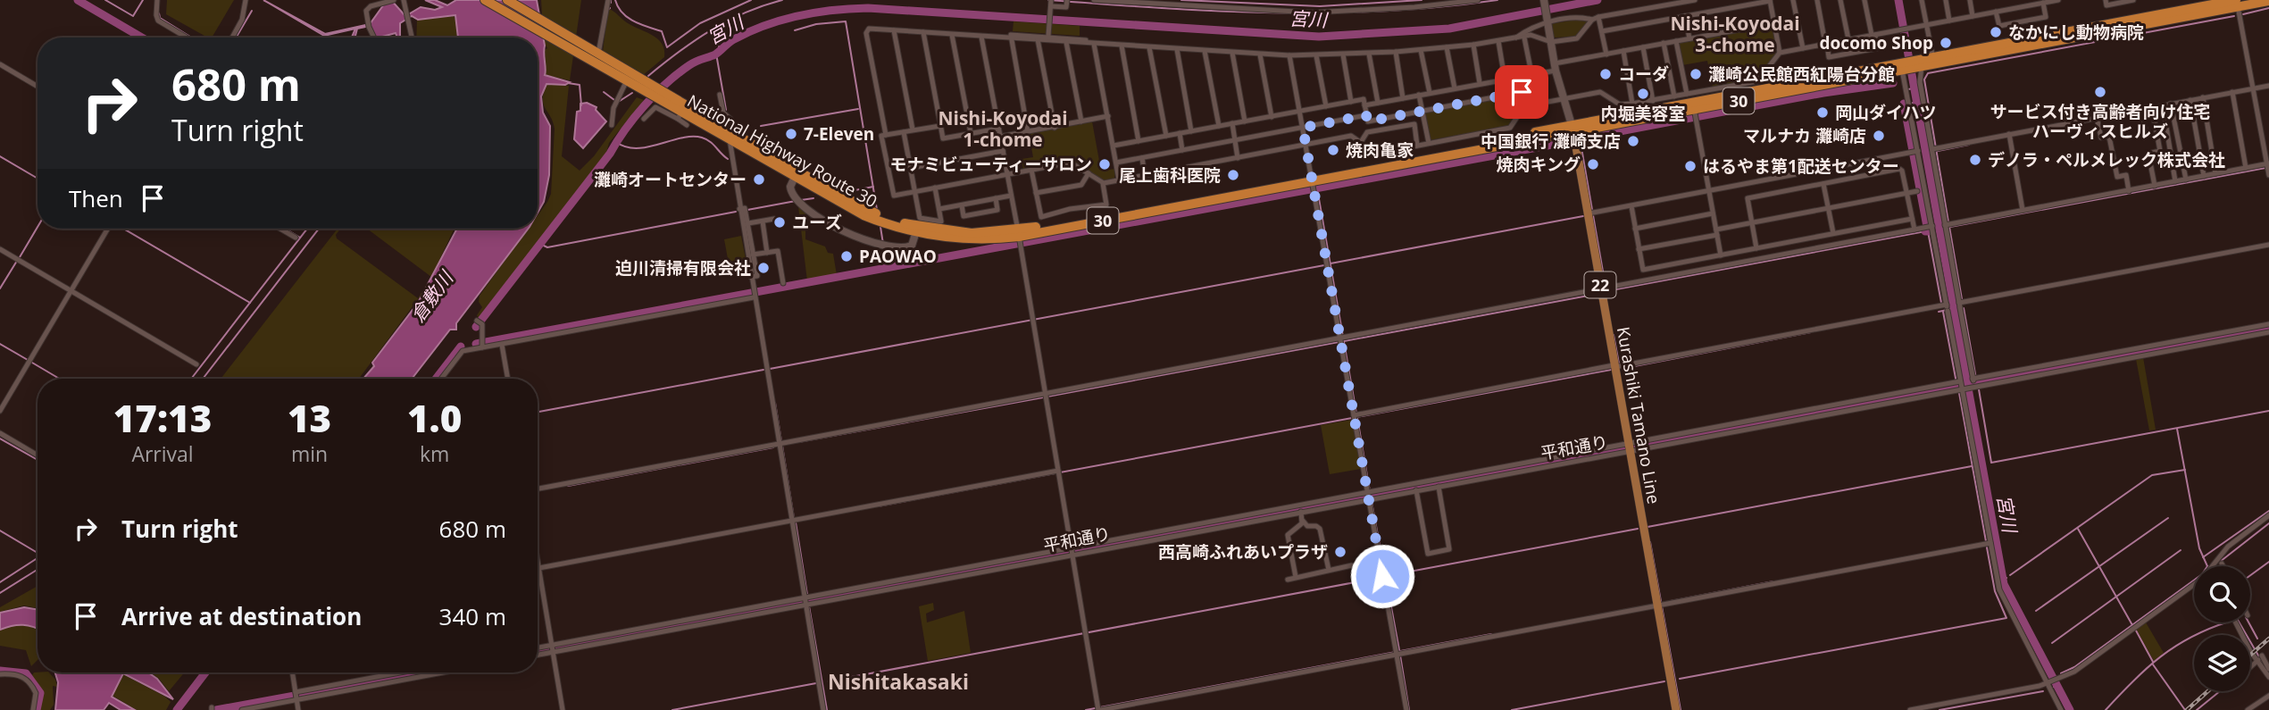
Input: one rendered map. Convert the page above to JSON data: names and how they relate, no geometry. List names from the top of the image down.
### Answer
{
  "streets": {
    "highway": ["30", "National Highway Route 30"],
    "main road": ["22", "Kurashiki Tamano Line"],
    "street": ["平和通り"]
  },
  "crossings": [
    ["National Highway Route 30", "Kurashiki Tamano Line"],
    ["Kurashiki Tamano Line", "平和通り"]
  ],
  "districts": ["Nishi-Koyodai 3-chome", "Nishi-Koyodai 1-chome", "Nishitakasaki"],
  "water": ["宮川", "倉敷川"],
  "places": [
    "なかにし動物病院",
    "docomo Shop",
    "コーダ",
    "灘崎公民館西紅陽台分館",
    "サービス付き高齢者向け住宅 ハーヴィスヒルズ",
    "内堀美容室",
    "岡山ダイハツ",
    "7-Eleven",
    "マルナカ 灘崎店",
    "中国銀行 灘崎支店",
    "焼肉亀家",
    "デノラ・ペルメレック株式会社",
    "モナミビューティーサロン",
    "焼肉キング",
    "はるやま第1配送センター",
    "尾上歯科医院",
    "灘崎オートセンター",
    "ユーズ",
    "PAOWAO",
    "迫川清掃有限会社",
    "西高崎ふれあいプラザ"
  ],
  "page": {
    "turn": ["680 m", "Turn right"],
    "then": "Then",
    "eta": [
      "17:13",
      "Arrival",
      "13",
      "min",
      "1.0",
      "km"
    ],
    "list": [
      {
        "name": "Turn right",
        "value": "680 m"
      },
      {
        "name": "Arrive at destination",
        "value": "340 m"
      }
    ]
  }
}
